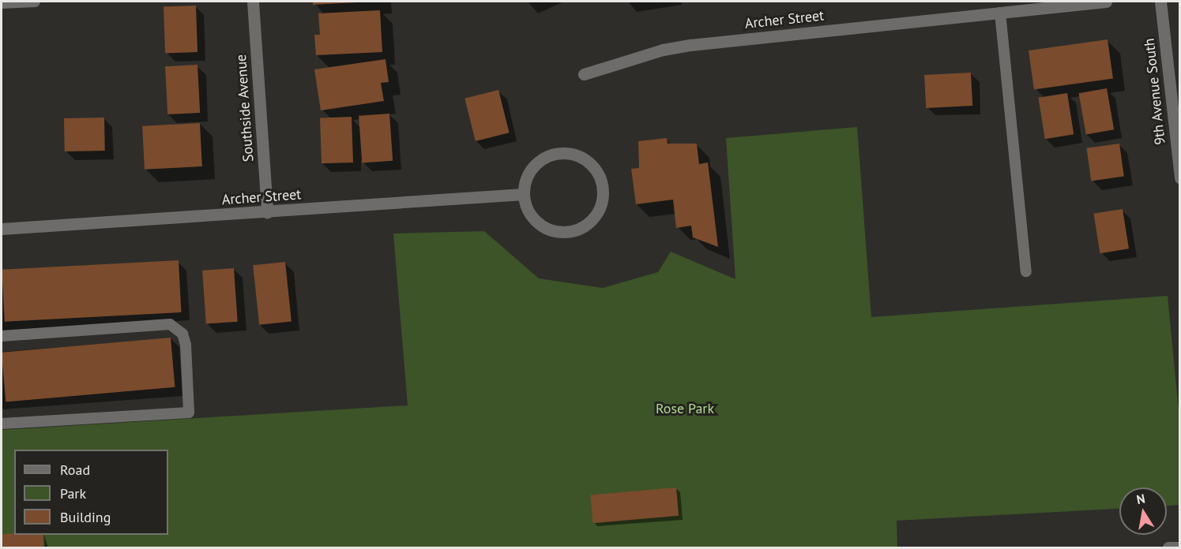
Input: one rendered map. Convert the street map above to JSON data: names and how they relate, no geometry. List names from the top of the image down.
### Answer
{
  "streets": {
    "street": ["Archer Street", "9th Avenue South", "Southside Avenue"]
  },
  "crossings": [
    ["Archer Street", "Southside Avenue"]
  ],
  "parks": ["Rose Park"],
  "legend": ["Road", "Park", "Building"],
  "north": "top"
}
